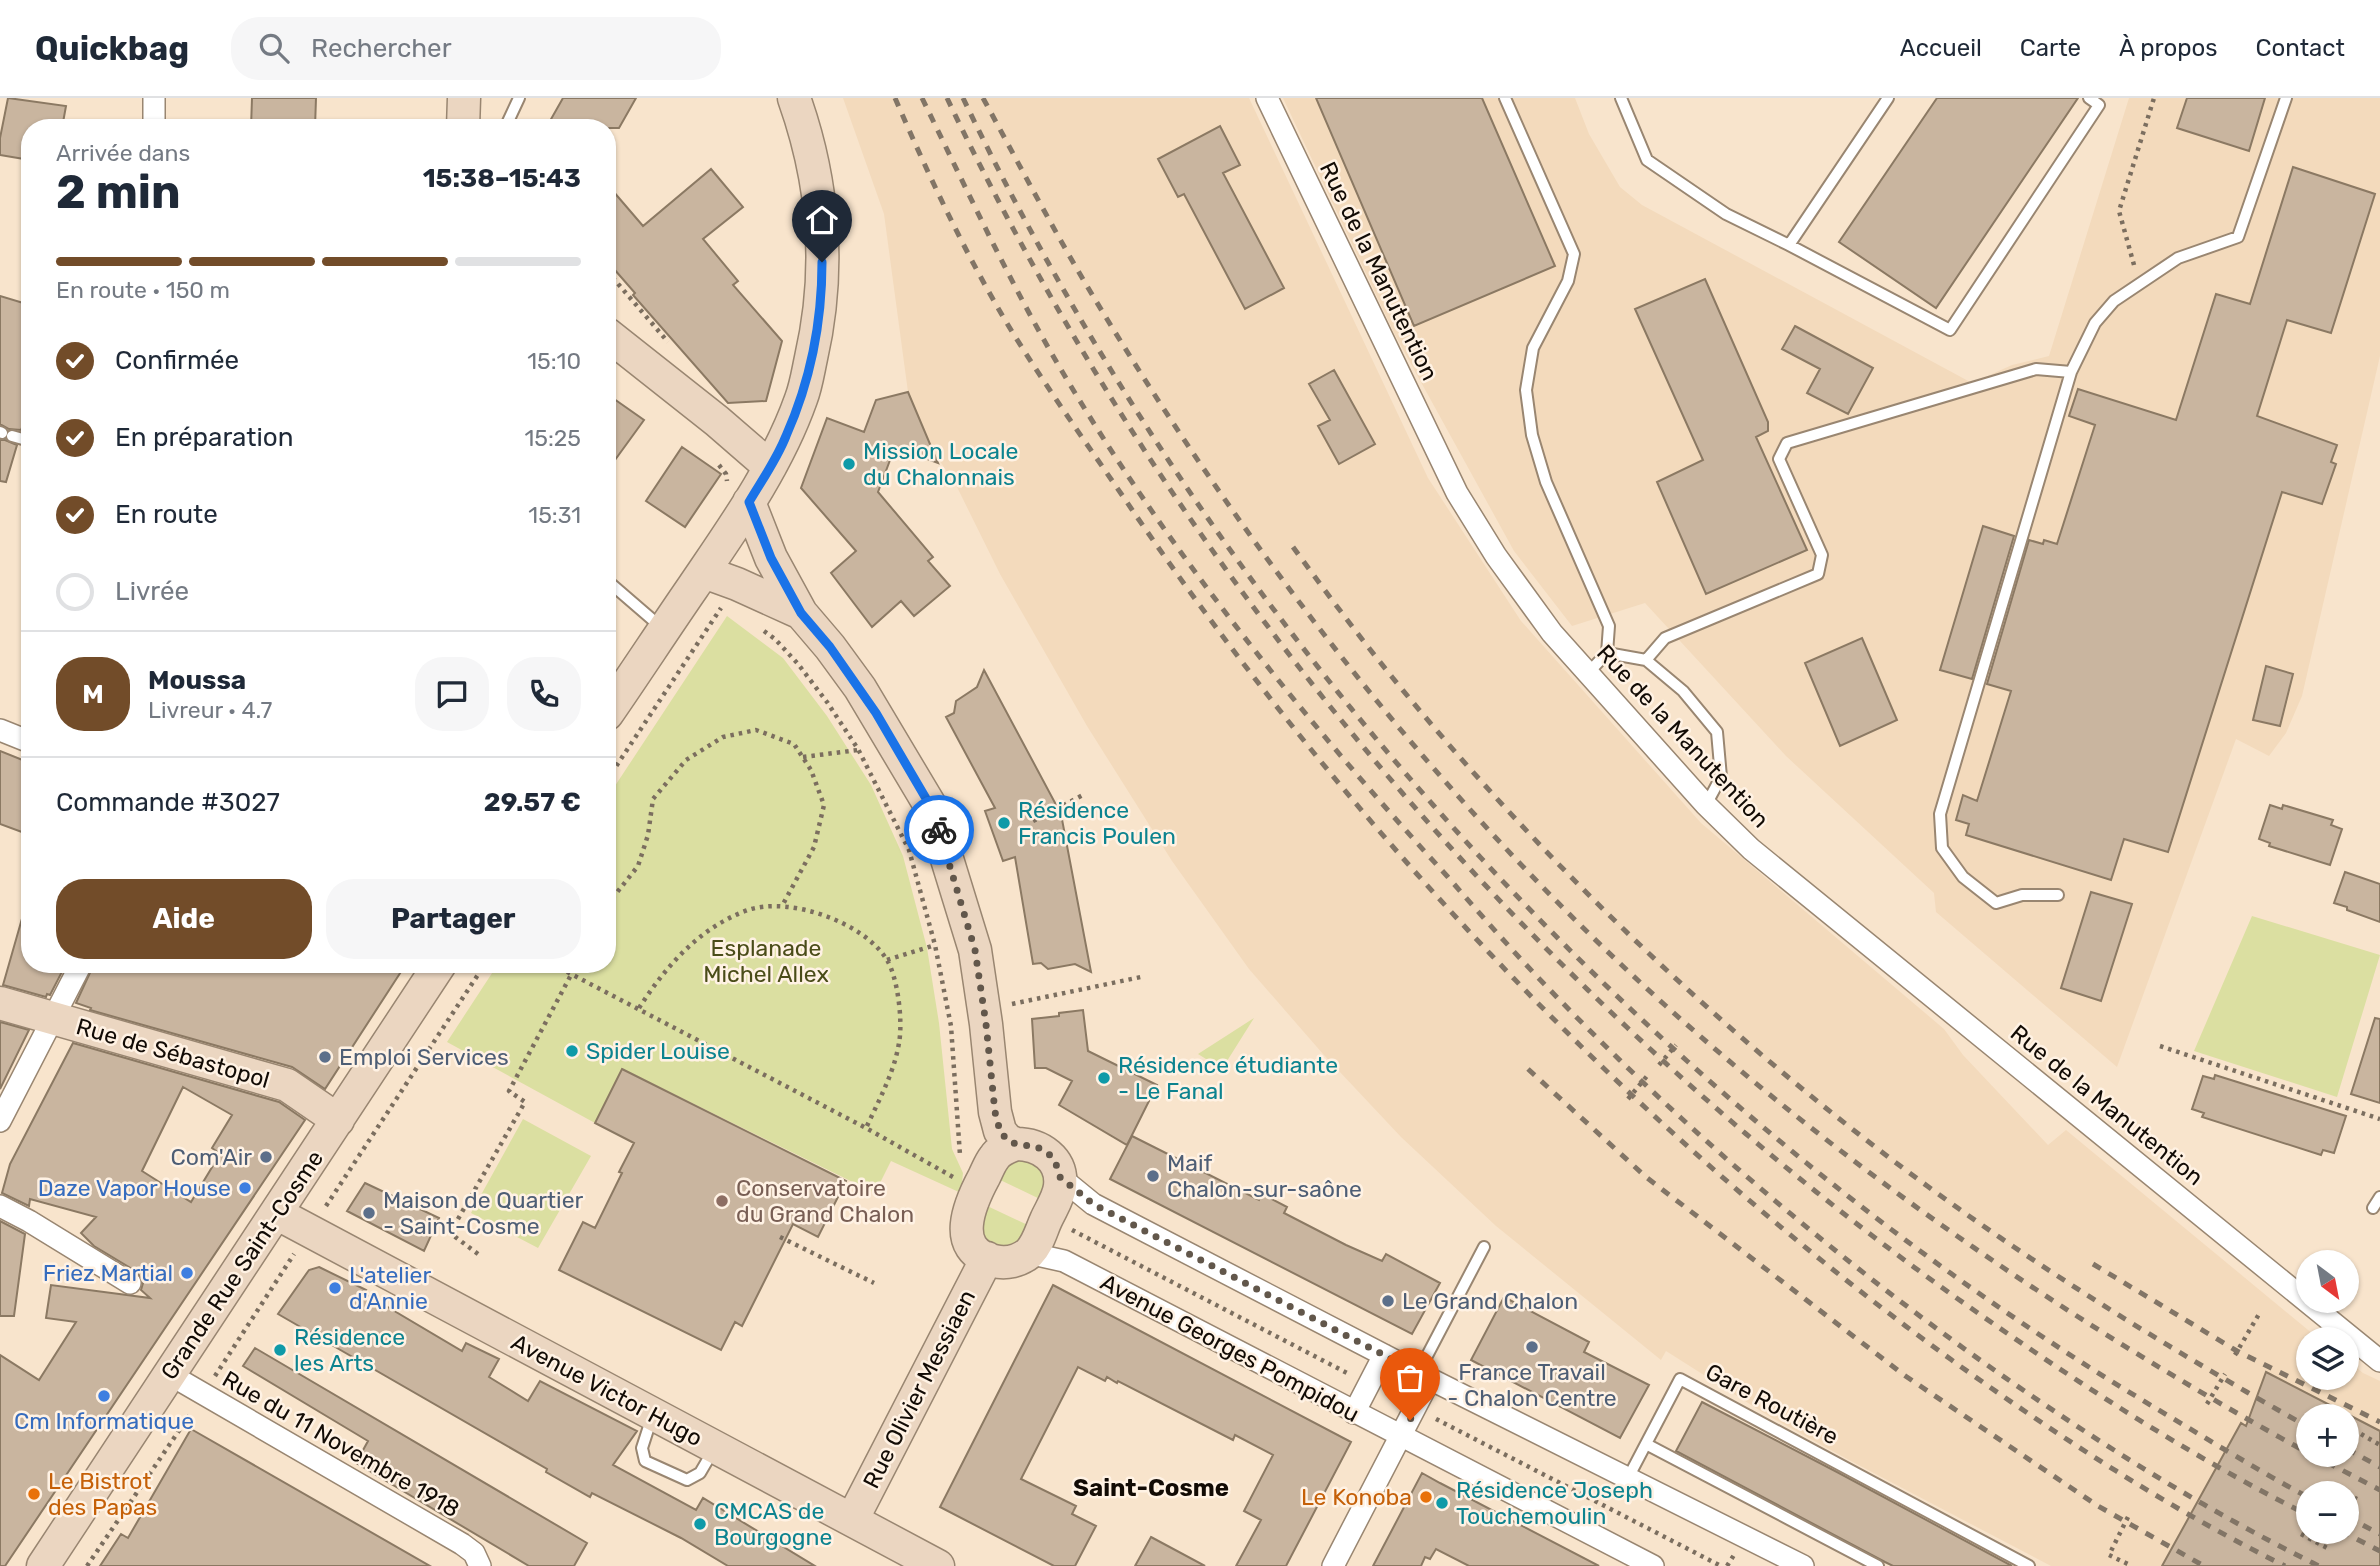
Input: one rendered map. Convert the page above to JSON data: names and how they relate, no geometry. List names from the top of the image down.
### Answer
{
  "streets": {
    "street": [
      "Rue de la Manutention",
      "Rue de Sébastopol",
      "Grande Rue Saint-Cosme",
      "Avenue Georges Pompidou",
      "Rue Olivier Messiaen",
      "Avenue Victor Hugo",
      "Rue du 11 Novembre 1918"
    ],
    "lane": ["Gare Routière"]
  },
  "crossings": [
    ["Rue de Sébastopol", "Grande Rue Saint-Cosme"],
    ["Grande Rue Saint-Cosme", "Avenue Victor Hugo"],
    ["Grande Rue Saint-Cosme", "Rue du 11 Novembre 1918"],
    ["Avenue Georges Pompidou", "Rue Olivier Messiaen"],
    ["Rue Olivier Messiaen", "Avenue Victor Hugo"]
  ],
  "districts": ["Saint-Cosme"],
  "parks": ["Esplanade Michel Allex"],
  "places": [
    "Mission Locale du Chalonnais",
    "Résidence Francis Poulen",
    "Spider Louise",
    "Emploi Services",
    "Résidence étudiante - Le Fanal",
    "Com'Air",
    "Maif Chalon-sur-saône",
    "Daze Vapor House",
    "Conservatoire du Grand Chalon",
    "Maison de Quartier - Saint-Cosme",
    "Friez Martial",
    "L'atelier d'Annie",
    "Le Grand Chalon",
    "France Travail - Chalon Centre",
    "Résidence les Arts",
    "Cm Informatique",
    "Le Bistrot des Papas",
    "Le Konoba",
    "Résidence Joseph Touchemoulin",
    "CMCAS de Bourgogne"
  ],
  "north": "bottom right",
  "page": {
    "header": "Quickbag",
    "search": "Rechercher",
    "nav": [
      "Accueil",
      "Carte",
      "À propos",
      "Contact"
    ],
    "heading": ["2 min", "Arrivée dans", "15:38–15:43"],
    "panel": [
      "Moussa",
      "Livreur · 4.7",
      "Commande #3027",
      "29.57 €"
    ],
    "bar": "En route · 150 m",
    "list": [
      ["Confirmée", "15:10"],
      ["En préparation", "15:25"],
      ["En route", "15:31"],
      "Livrée"
    ],
    "round": "M",
    "buttons": ["Aide", "Partager"],
    "map_buttons": ["+", "−"]
  }
}
